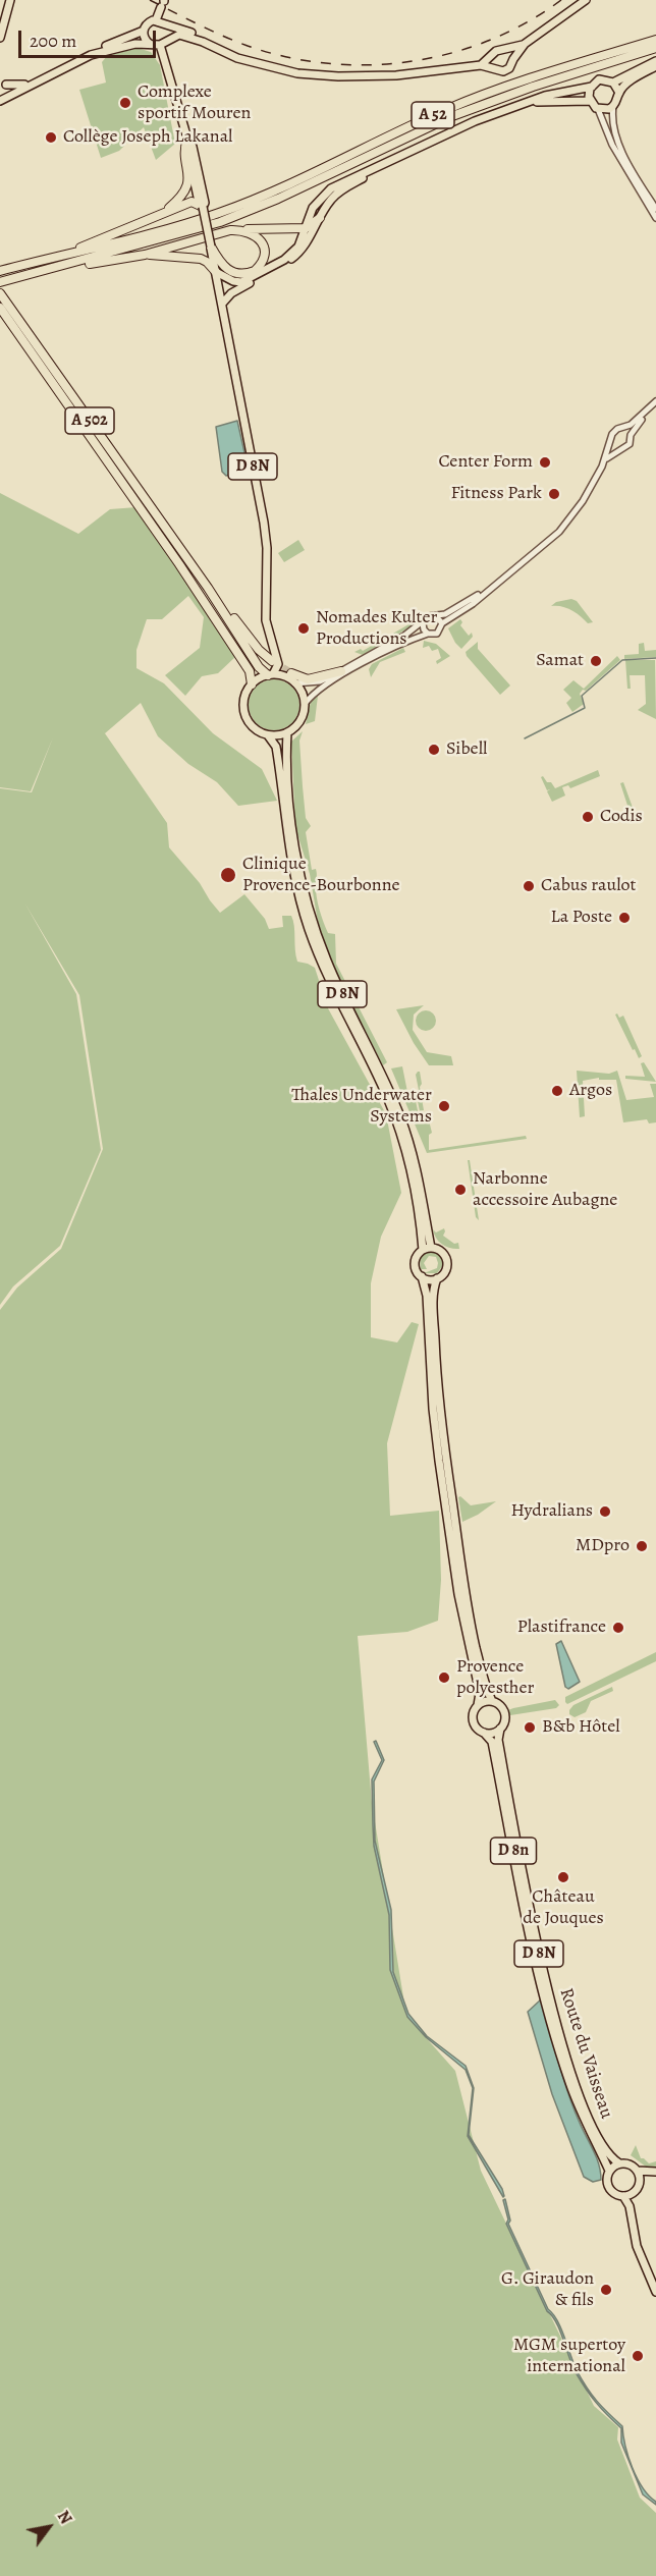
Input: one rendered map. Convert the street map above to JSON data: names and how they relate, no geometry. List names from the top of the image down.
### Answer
{
  "streets": {
    "highway": ["A 52", "A 502"],
    "main road": ["D 8N", "D 8n", "Route du Vaisseau"]
  },
  "crossings": [
    ["A 502", "D 8N"]
  ],
  "places": [
    "Complexe sportif Mouren",
    "Collège Joseph Lakanal",
    "Center Form",
    "Fitness Park",
    "Nomades Kulter Productions",
    "Samat",
    "Sibell",
    "Codis",
    "Clinique Provence-Bourbonne",
    "Cabus raulot",
    "La Poste",
    "Argos",
    "Thales Underwater Systems",
    "Narbonne accessoire Aubagne",
    "Hydralians",
    "MDpro",
    "Plastifrance",
    "Provence polyesther",
    "B&b Hôtel",
    "Château de Jouques",
    "G. Giraudon & fils",
    "MGM supertoy international"
  ],
  "scale_bar": "200 m",
  "north": "top right"
}
